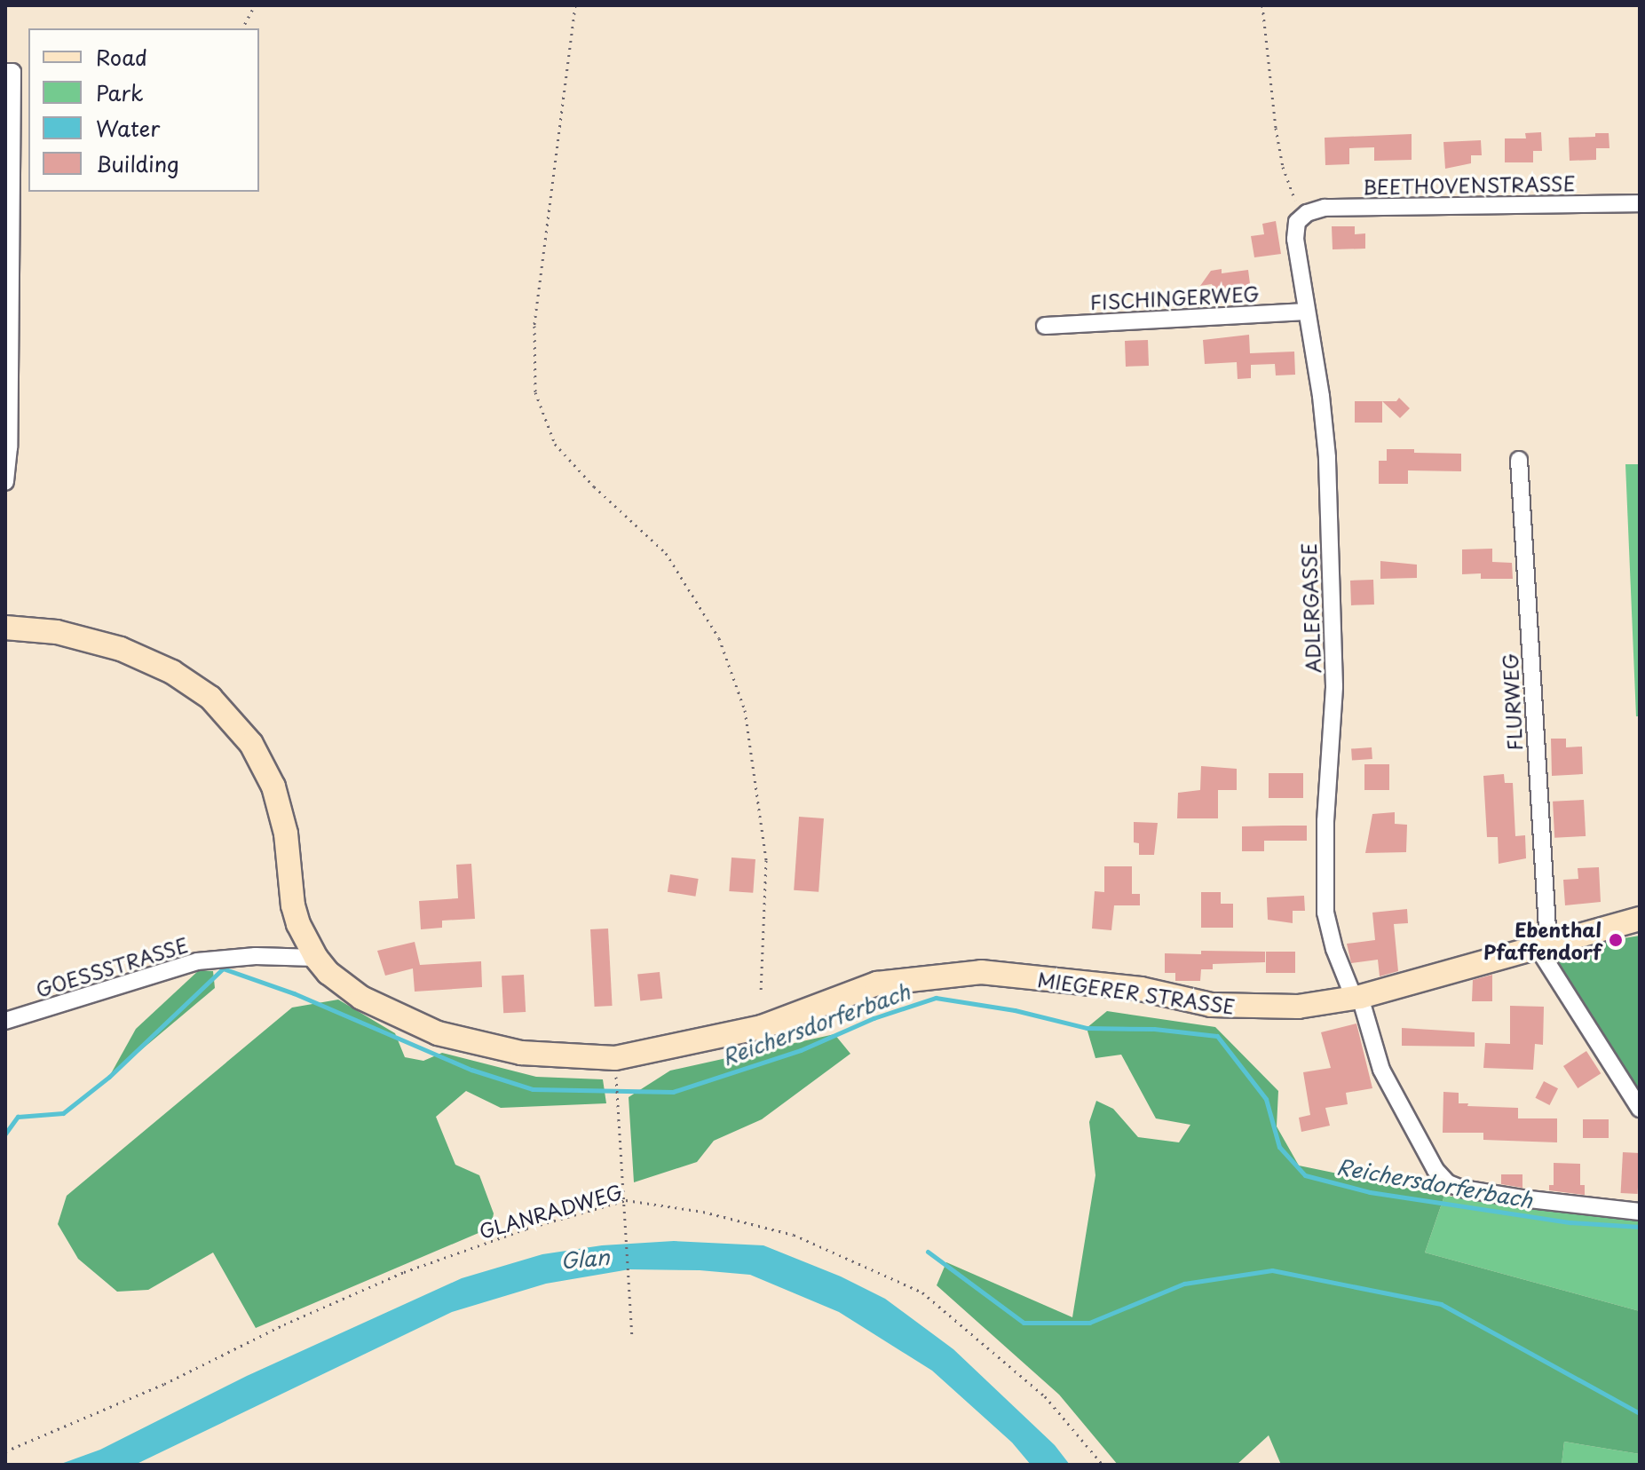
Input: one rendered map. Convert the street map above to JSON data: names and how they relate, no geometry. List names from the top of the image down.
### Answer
{
  "streets": {
    "main road": ["MIEGERER STRASSE"],
    "street": [
      "BEETHOVENSTRASSE",
      "FISCHINGERWEG",
      "ADLERGASSE",
      "FLURWEG",
      "GOESSSTRASSE"
    ],
    "path": ["GLANRADWEG"]
  },
  "crossings": [
    ["BEETHOVENSTRASSE", "ADLERGASSE"],
    ["FISCHINGERWEG", "ADLERGASSE"],
    ["ADLERGASSE", "MIEGERER STRASSE"],
    ["FLURWEG", "MIEGERER STRASSE"],
    ["GOESSSTRASSE", "MIEGERER STRASSE"]
  ],
  "water": ["Reichersdorferbach", "Glan"],
  "places": ["Ebenthal Pfaffendorf"],
  "legend": [
    "Road",
    "Park",
    "Water",
    "Building"
  ]
}
